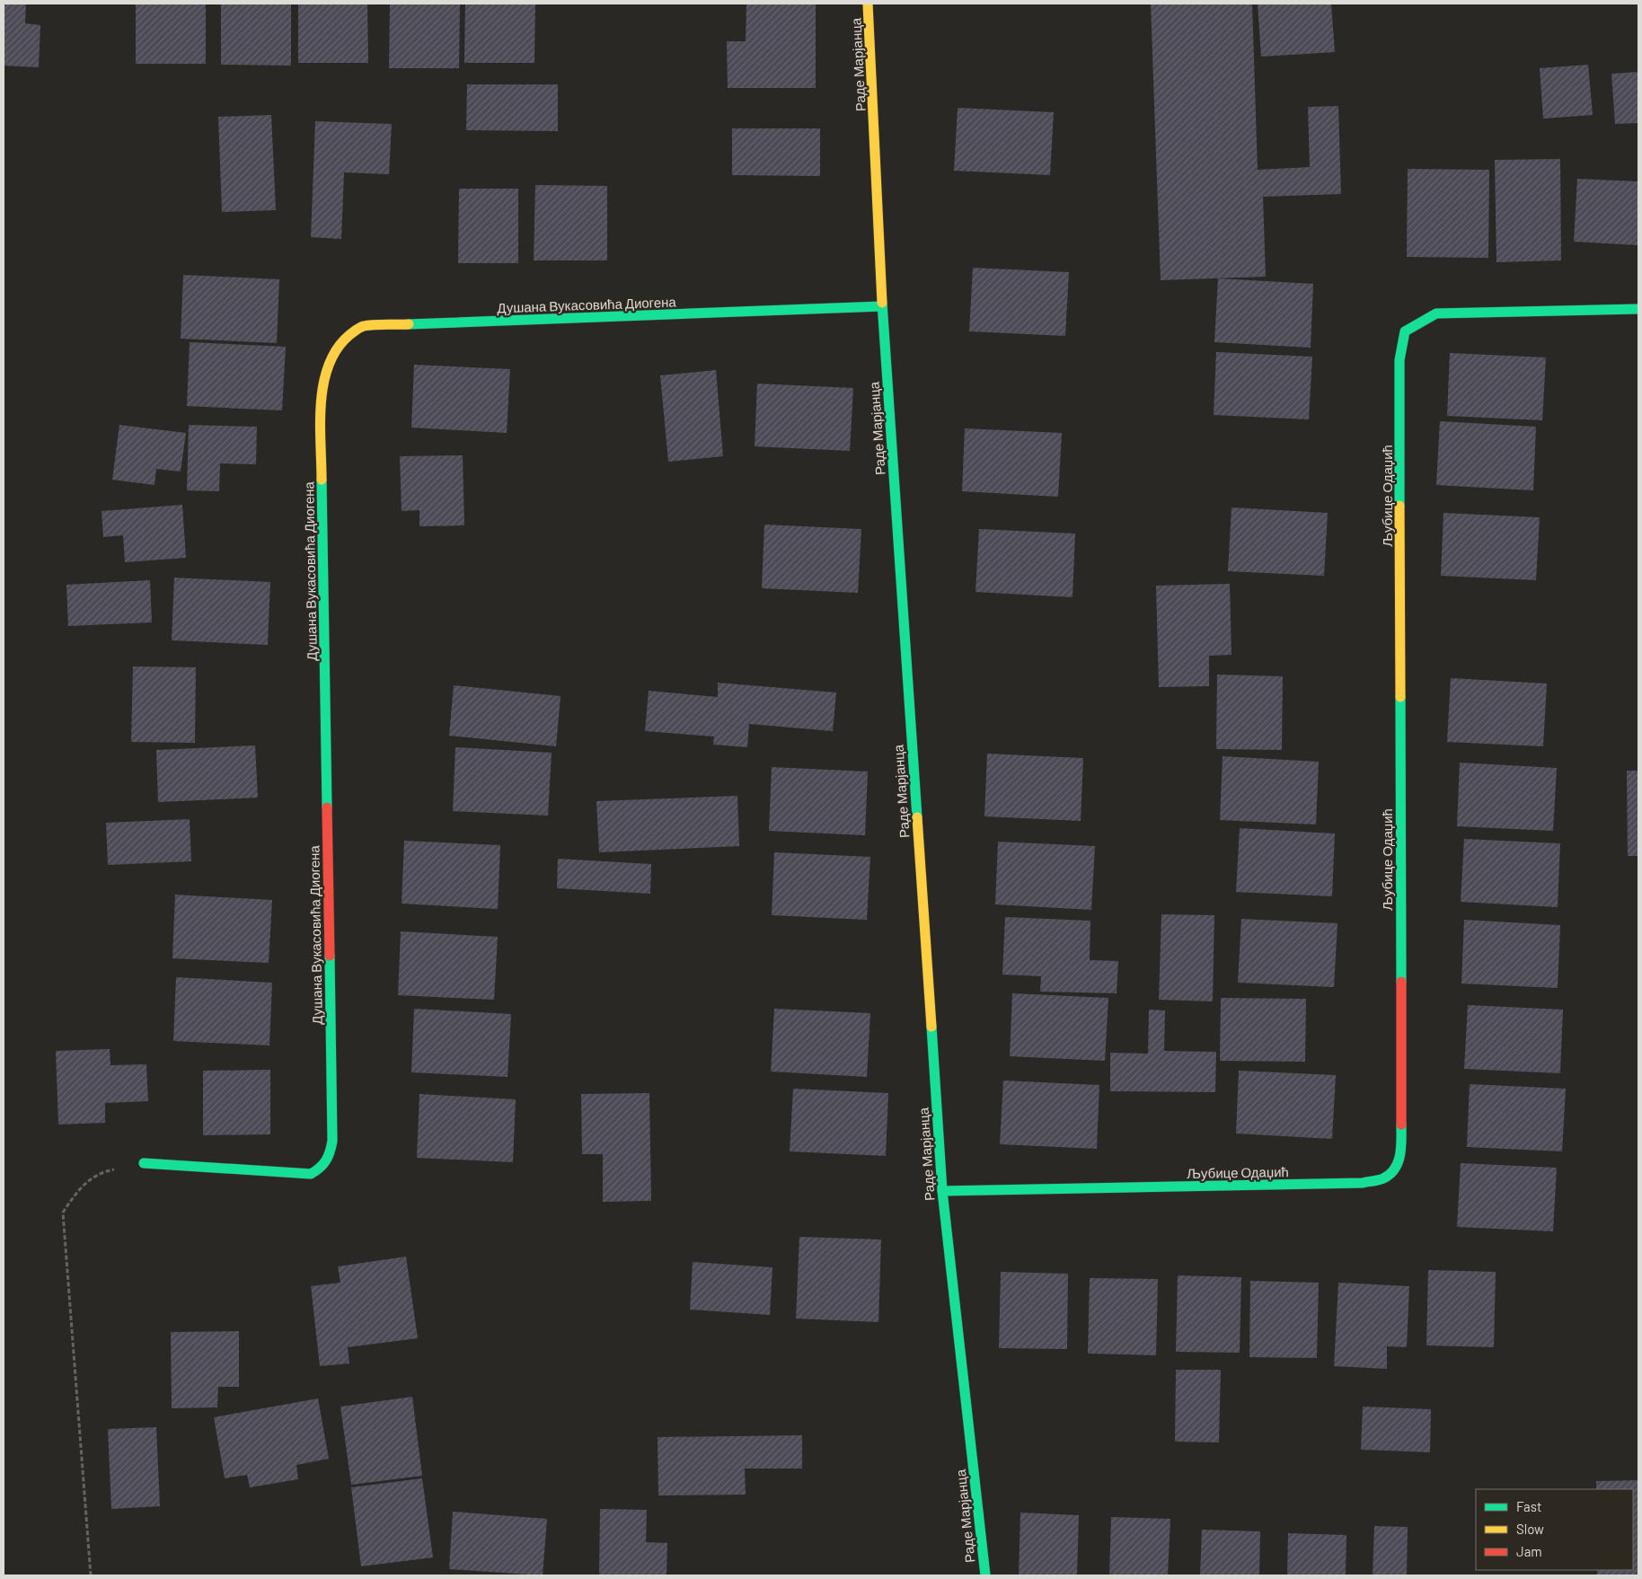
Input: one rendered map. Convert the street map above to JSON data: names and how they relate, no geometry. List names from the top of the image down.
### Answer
{
  "streets": {
    "street": ["Раде Марјанца", "Душана Вукасовића Диогена", "Љубице Одаџић"]
  },
  "crossings": [
    ["Раде Марјанца", "Душана Вукасовића Диогена"],
    ["Раде Марјанца", "Љубице Одаџић"]
  ],
  "legend": ["Fast", "Slow", "Jam"]
}
